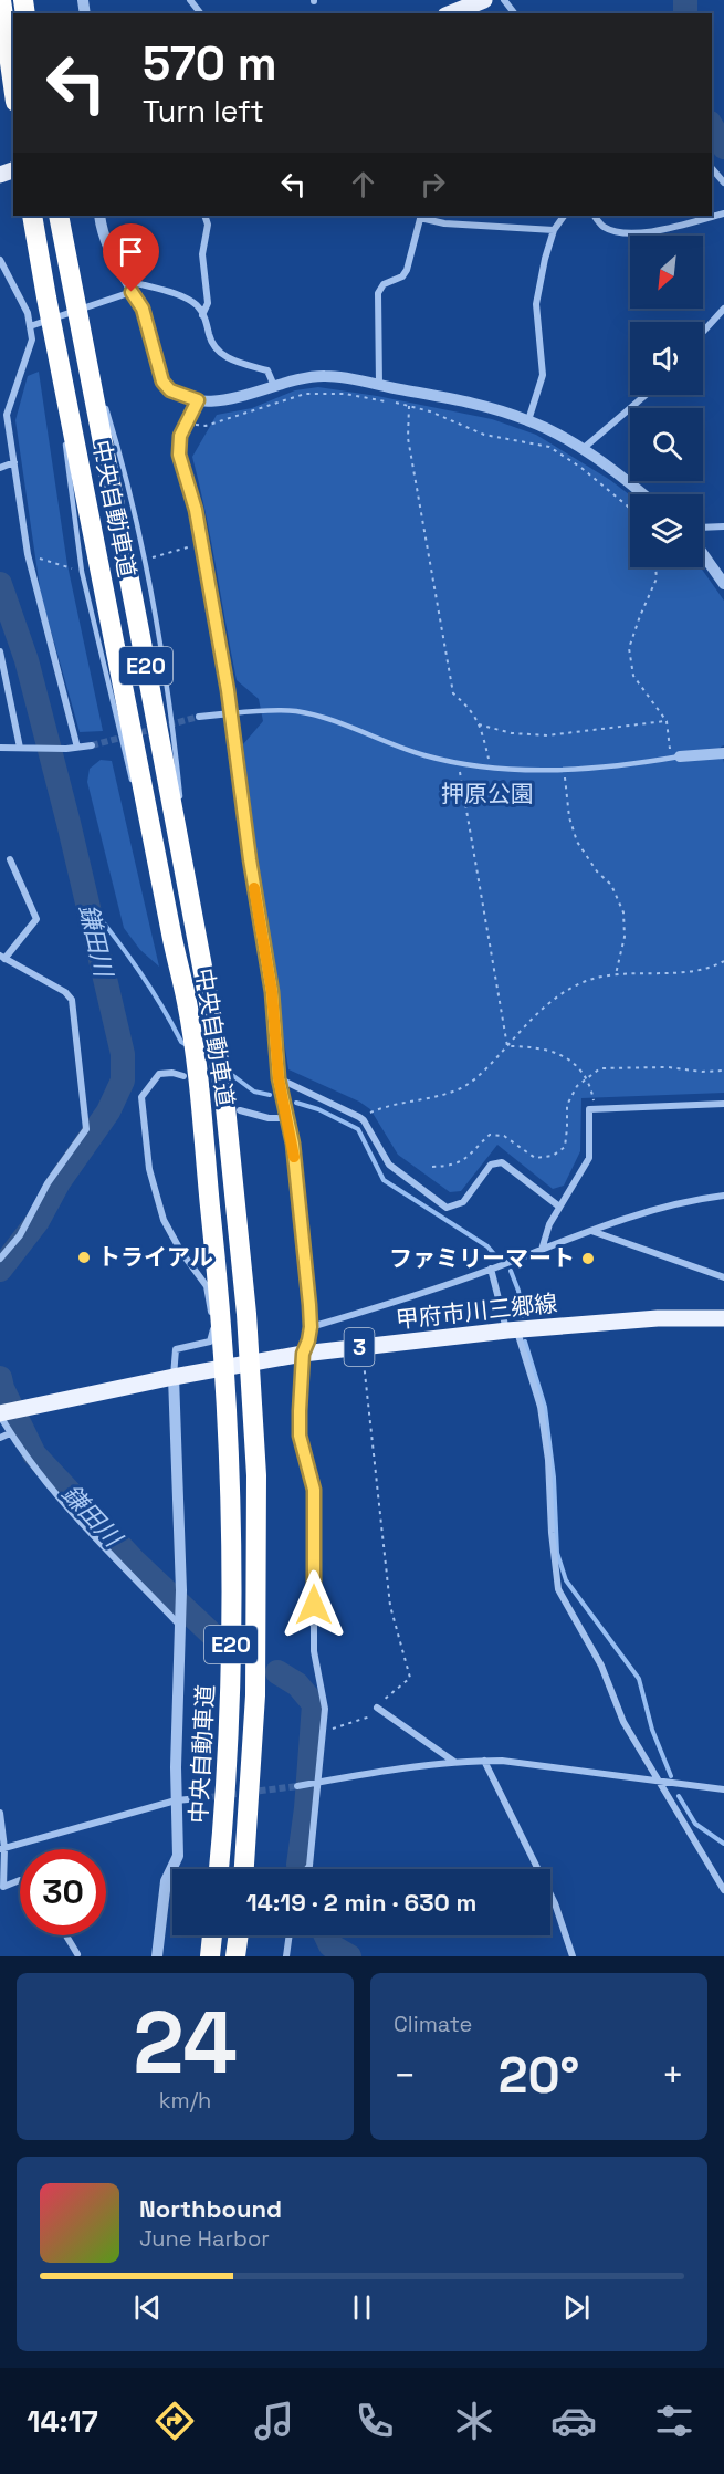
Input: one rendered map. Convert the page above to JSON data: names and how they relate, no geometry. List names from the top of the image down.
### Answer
{
  "streets": {
    "highway": ["中央自動車道", "E20"],
    "main road": ["甲府市川三郷線", "3"]
  },
  "water": ["鎌田川"],
  "parks": ["押原公園"],
  "places": ["トライアル", "ファミリーマート"],
  "north": "bottom left",
  "page": {
    "turn": ["570 m", "Turn left"],
    "limit": "30",
    "trip": "14:19 · 2 min · 630 m",
    "tile": [
      ["24", "km/h"],
      "Climate"
    ],
    "heat": ["−", "20°", "+"],
    "song": ["Northbound", "June Harbor"],
    "tabs": "14:17"
  }
}
